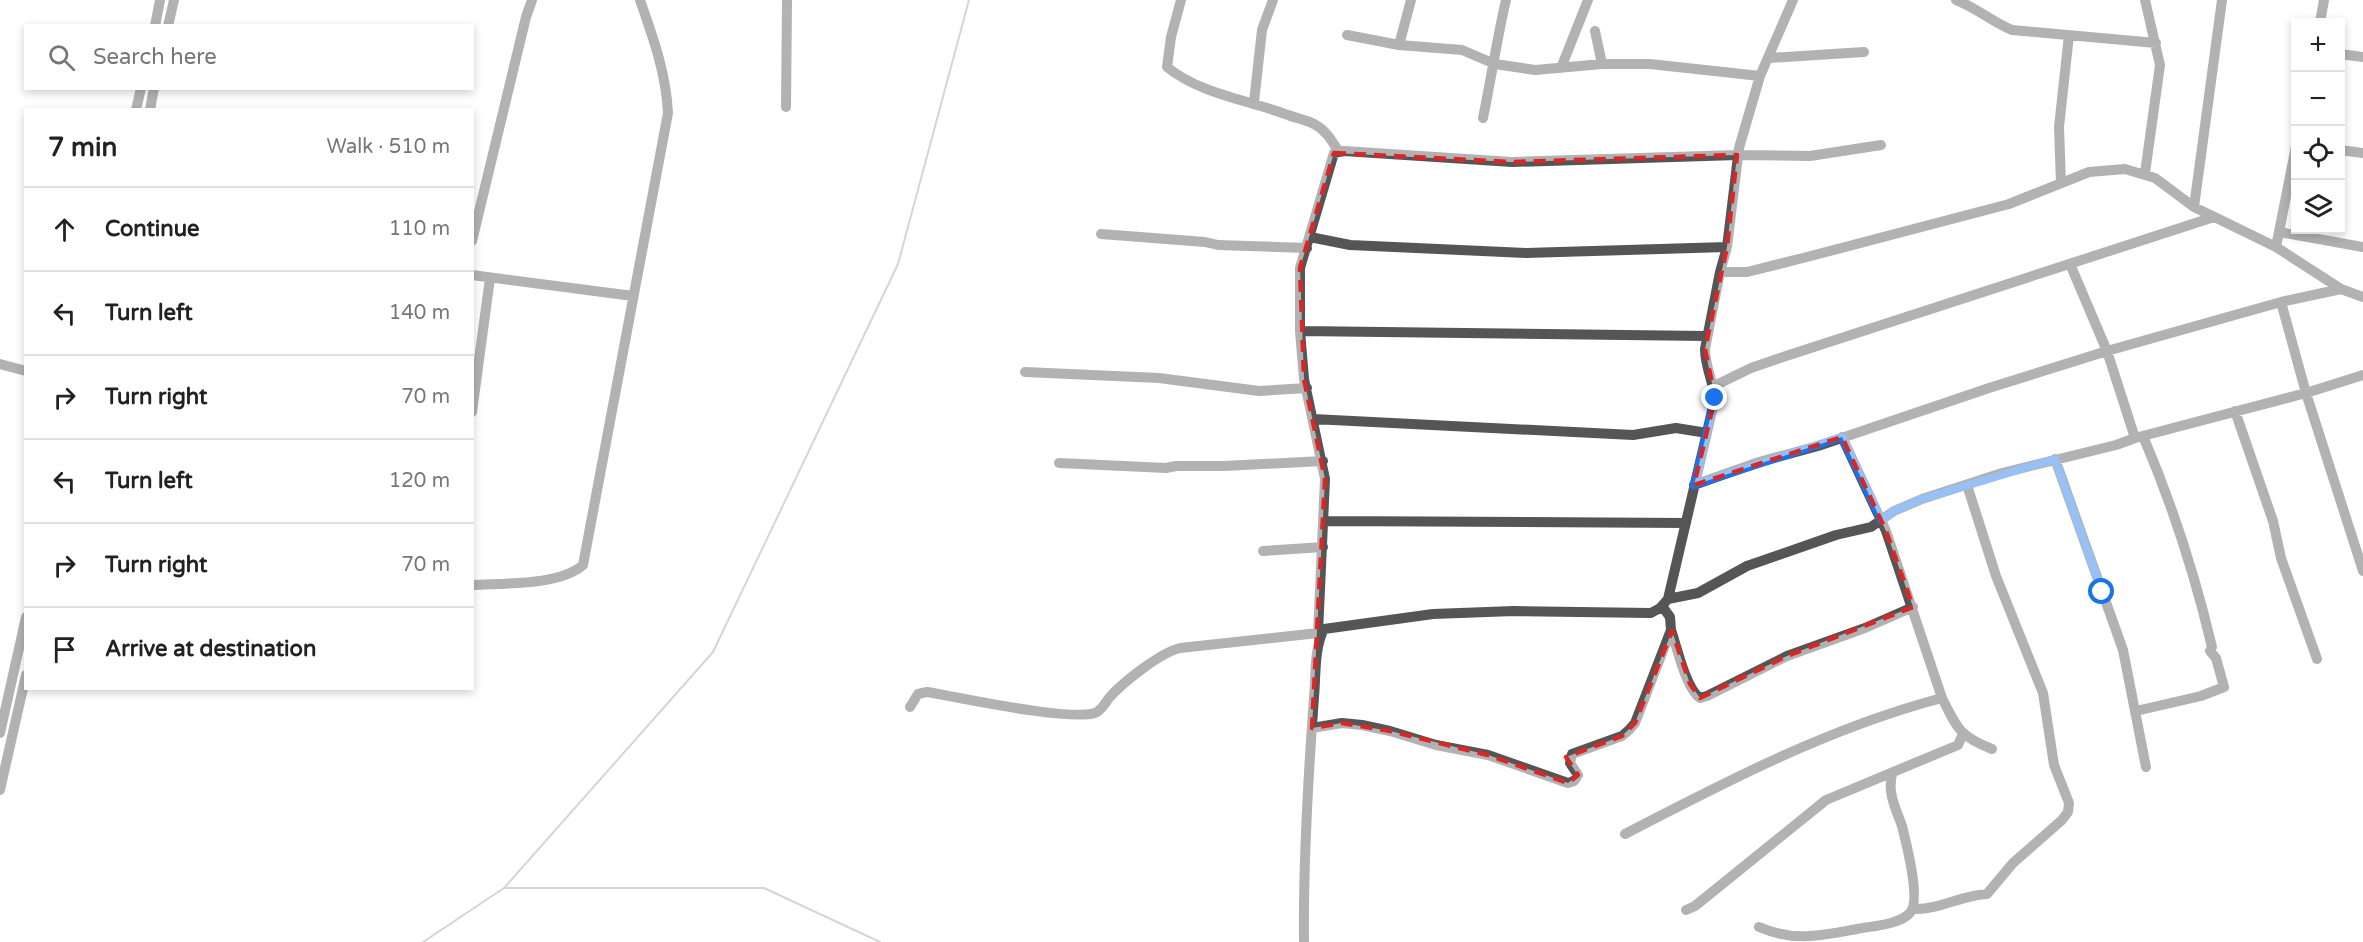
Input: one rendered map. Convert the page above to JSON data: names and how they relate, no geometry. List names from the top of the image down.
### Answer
{
  "page": {
    "map_buttons": ["+", "−"],
    "search": "Search here",
    "heading": ["7 min", "Walk · 510 m"],
    "list": [
      ["Continue", "110 m"],
      ["Turn left", "140 m"],
      ["Turn right", "70 m"],
      ["Turn left", "120 m"],
      ["Turn right", "70 m"],
      "Arrive at destination"
    ]
  }
}
